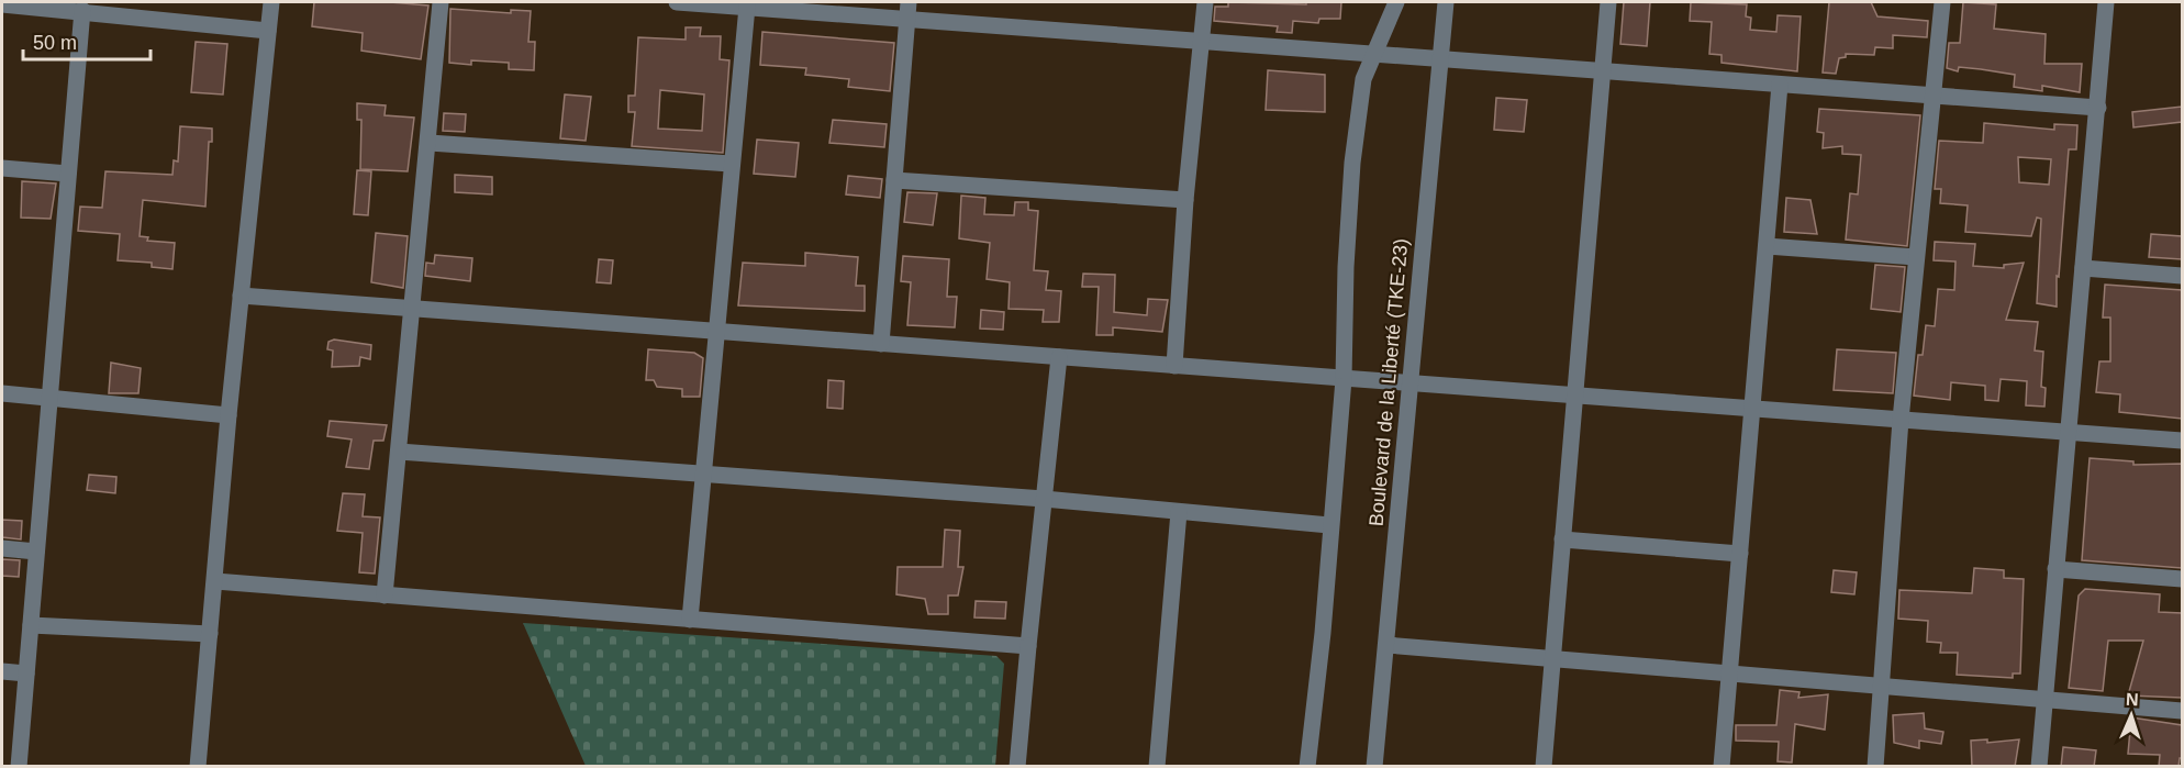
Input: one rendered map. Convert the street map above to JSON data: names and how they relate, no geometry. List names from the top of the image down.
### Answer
{
  "streets": {
    "street": ["Boulevard de la Liberté (TKE-23)"]
  },
  "scale_bar": "50 m",
  "north": "top"
}
